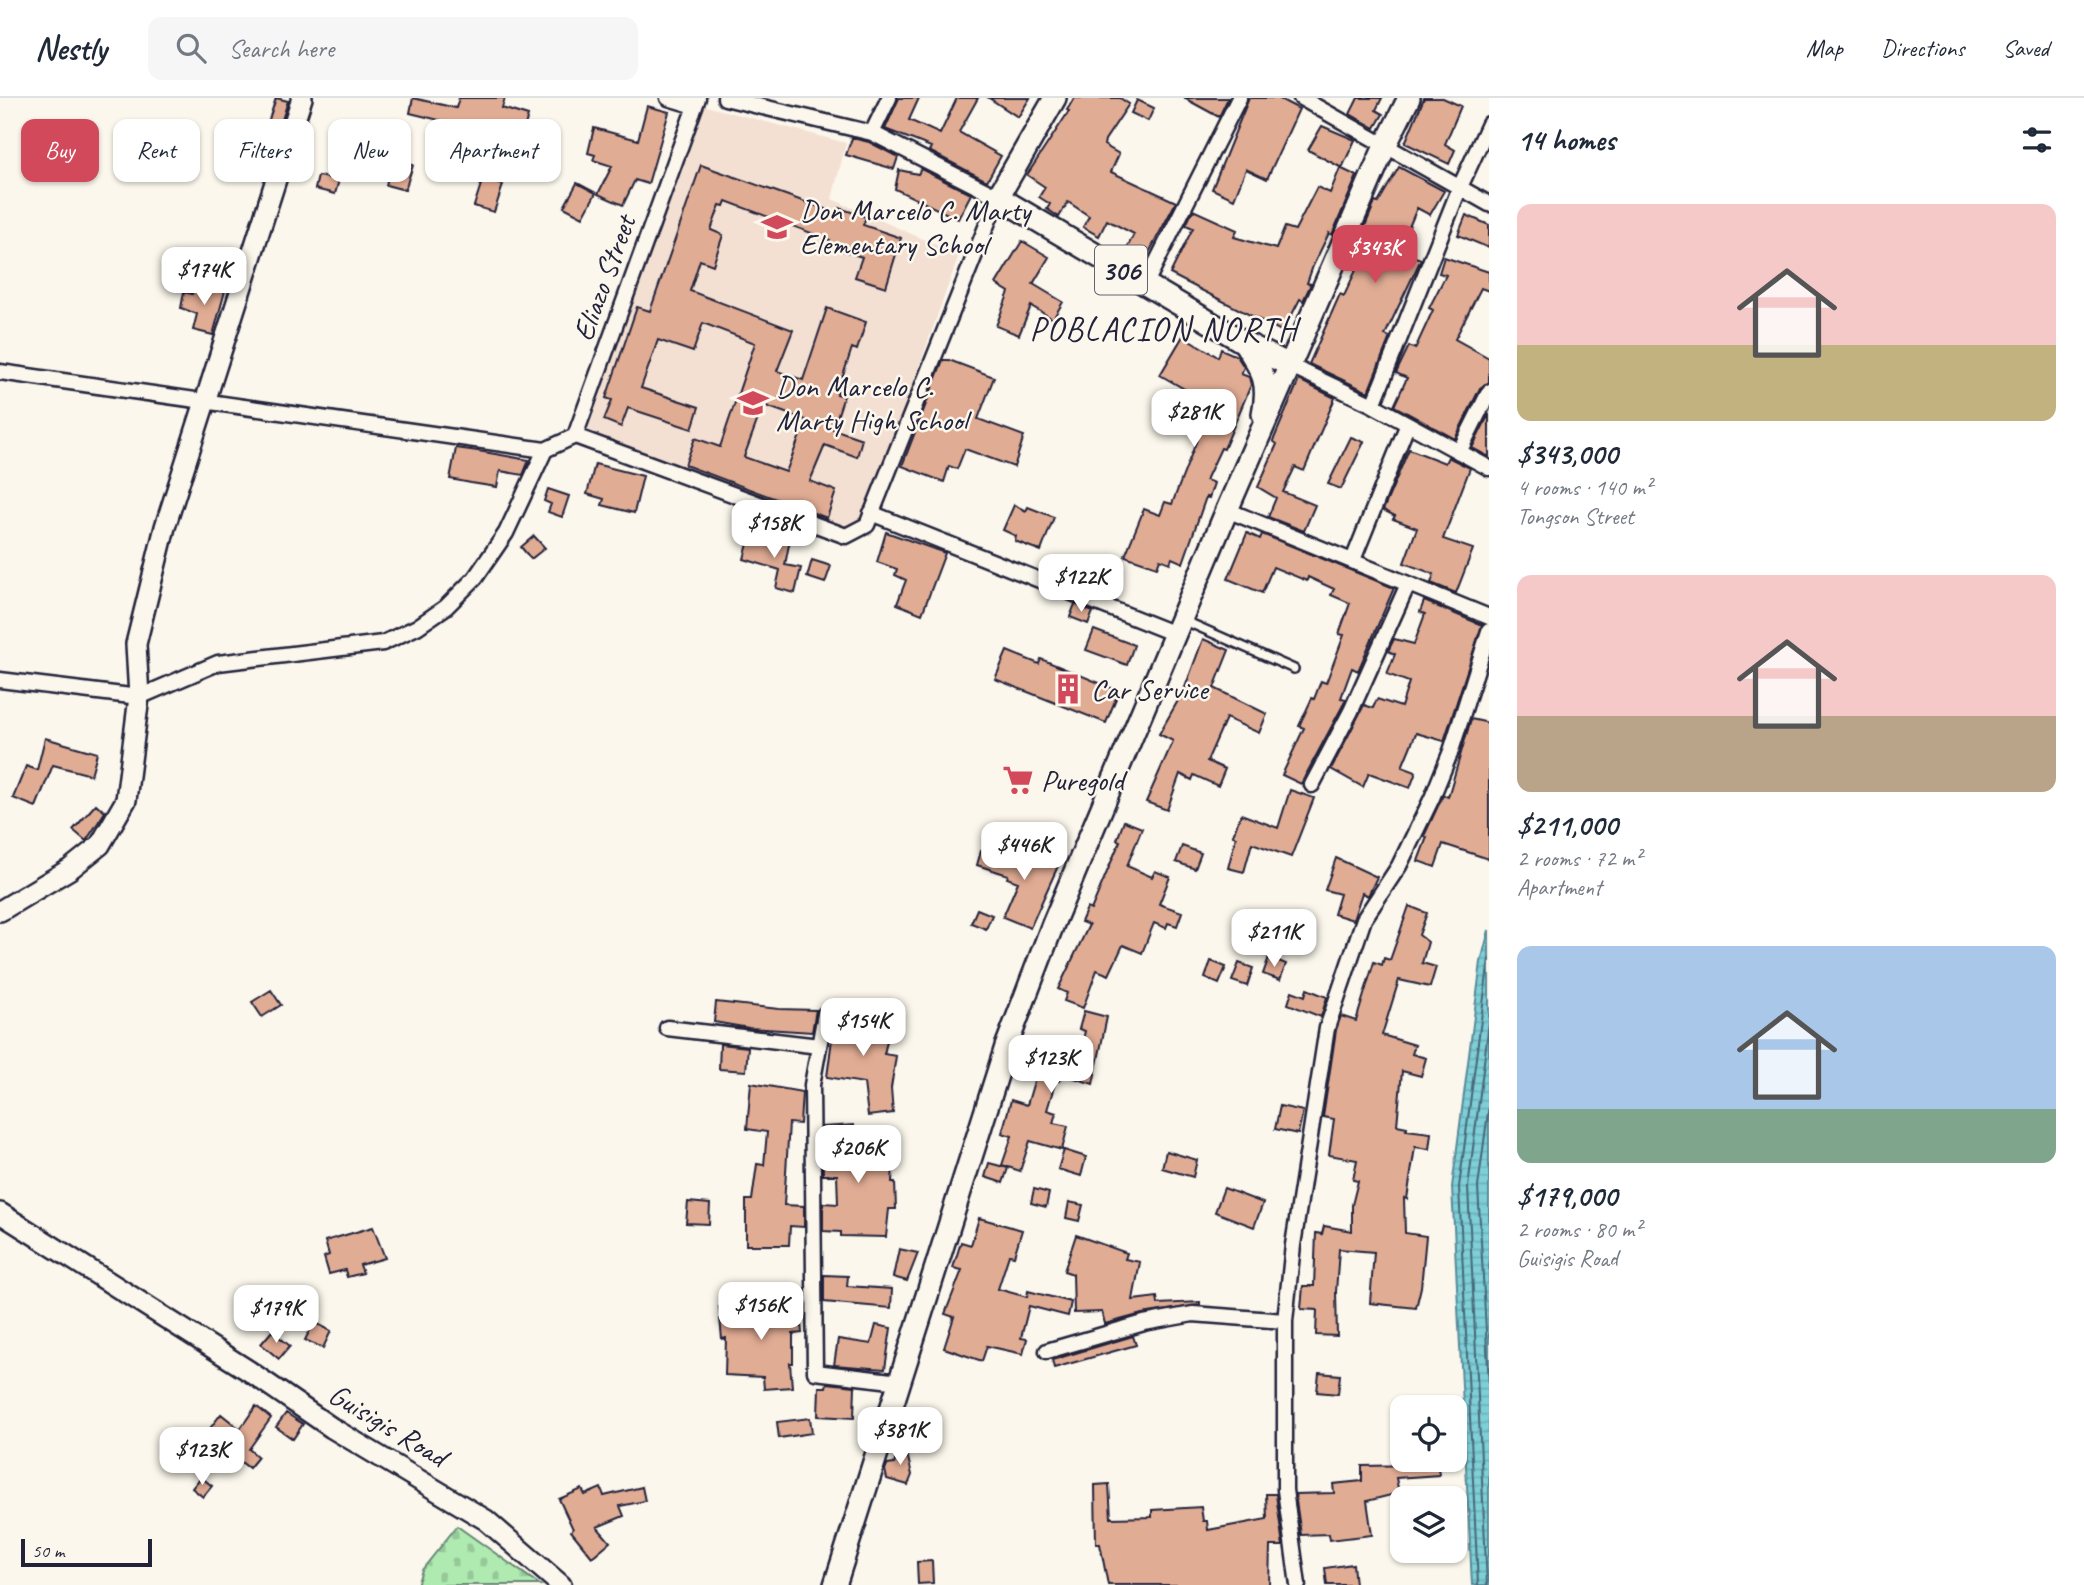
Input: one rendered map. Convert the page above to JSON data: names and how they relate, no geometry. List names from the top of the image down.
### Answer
{
  "streets": {
    "main road": ["306"],
    "street": ["Eliazo Street", "Guisigis Road"]
  },
  "districts": ["POBLACION NORTH"],
  "places": {
    "school or university": ["Don Marcelo C. Marty Elementary School", "Don Marcelo C. Marty High School"],
    "building": ["Car Service"],
    "supermarket": ["Puregold"]
  },
  "scale_bar": "50 m",
  "page": {
    "header": "Nestly",
    "search": "Search here",
    "nav": ["Map", "Directions", "Saved"],
    "heading": "14 homes",
    "chip": [
      "Buy",
      "Rent",
      "Filters",
      "New",
      "Apartment"
    ],
    "list": [
      {
        "name": "$343,000",
        "note": "4 rooms · 140 m² · Tongson Street"
      },
      {
        "name": "$211,000",
        "note": "2 rooms · 72 m² · Apartment"
      },
      {
        "name": "$179,000",
        "note": "2 rooms · 80 m² · Guisigis Road"
      }
    ],
    "price": [
      "$343K",
      "$174K",
      "$281K",
      "$158K",
      "$122K",
      "$446K",
      "$211K",
      "$154K",
      "$123K",
      "$206K",
      "$156K",
      "$179K",
      "$381K",
      "$123K"
    ],
    "scale": "50 m"
  }
}
